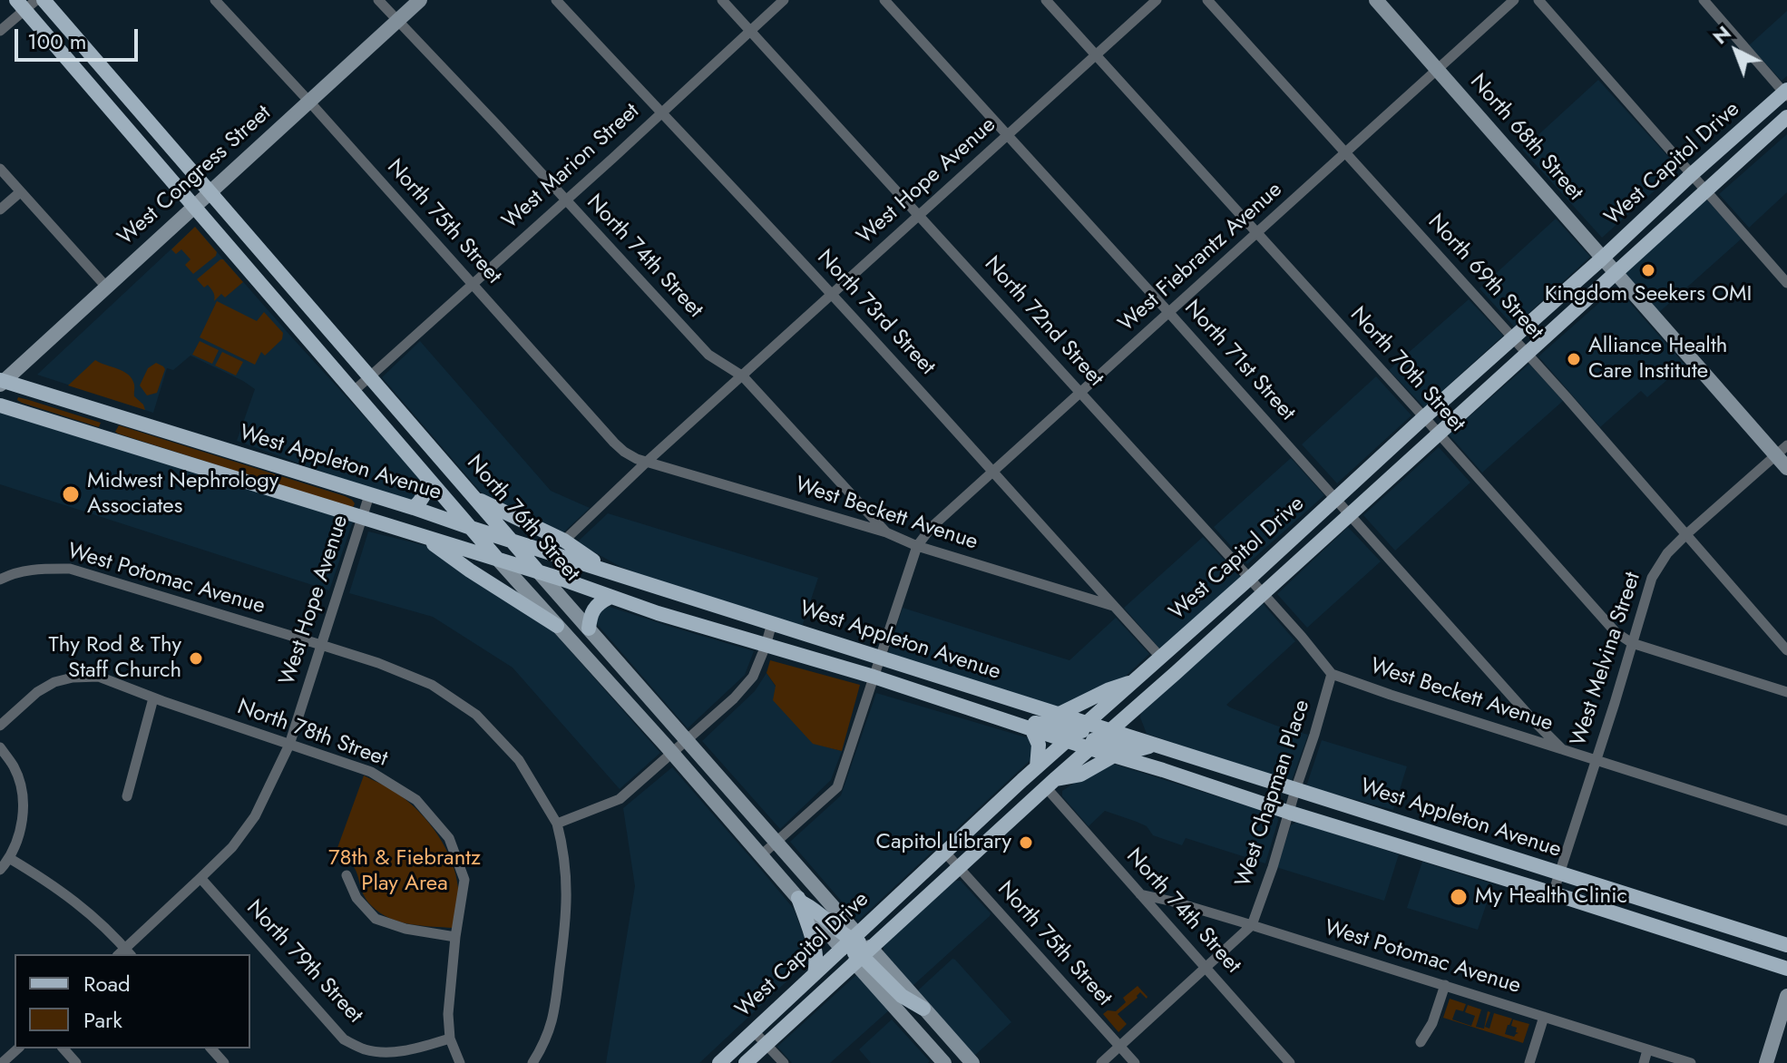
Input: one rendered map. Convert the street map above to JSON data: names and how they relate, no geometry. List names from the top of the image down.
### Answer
{
  "streets": {
    "main road": ["West Capitol Drive", "West Appleton Avenue", "North 76th Street"],
    "street": [
      "North 68th Street",
      "West Marion Street",
      "West Congress Street",
      "West Hope Avenue",
      "North 75th Street",
      "North 74th Street",
      "West Fiebrantz Avenue",
      "North 69th Street",
      "North 73rd Street",
      "North 72nd Street",
      "North 71st Street",
      "North 70th Street",
      "West Beckett Avenue",
      "West Potomac Avenue",
      "West Melvina Street",
      "North 78th Street",
      "West Chapman Place",
      "North 79th Street"
    ]
  },
  "crossings": [
    ["North 68th Street", "West Capitol Drive"],
    ["North 68th Street", "West Fiebrantz Avenue"],
    ["North 68th Street", "West Melvina Street"],
    ["West Capitol Drive", "North 75th Street"],
    ["West Capitol Drive", "North 74th Street"],
    ["West Capitol Drive", "North 69th Street"],
    ["West Capitol Drive", "North 73rd Street"],
    ["West Capitol Drive", "North 72nd Street"],
    ["West Capitol Drive", "North 71st Street"],
    ["West Capitol Drive", "North 70th Street"],
    ["West Capitol Drive", "West Appleton Avenue"],
    ["West Capitol Drive", "North 76th Street"],
    ["West Marion Street", "North 75th Street"],
    ["West Marion Street", "North 74th Street"],
    ["West Marion Street", "North 73rd Street"],
    ["West Marion Street", "North 72nd Street"],
    ["West Marion Street", "North 76th Street"],
    ["West Congress Street", "North 75th Street"],
    ["West Congress Street", "North 74th Street"],
    ["West Congress Street", "West Appleton Avenue"],
    ["West Congress Street", "North 76th Street"],
    ["West Hope Avenue", "North 75th Street"],
    ["West Hope Avenue", "North 74th Street"],
    ["West Hope Avenue", "North 73rd Street"],
    ["West Hope Avenue", "North 72nd Street"],
    ["West Hope Avenue", "North 71st Street"],
    ["West Hope Avenue", "North 70th Street"],
    ["West Hope Avenue", "West Appleton Avenue"],
    ["West Hope Avenue", "West Beckett Avenue"],
    ["West Hope Avenue", "West Potomac Avenue"],
    ["West Hope Avenue", "North 78th Street"],
    ["West Hope Avenue", "North 79th Street"],
    ["North 75th Street", "West Beckett Avenue"],
    ["North 74th Street", "West Beckett Avenue"],
    ["North 74th Street", "West Potomac Avenue"],
    ["West Fiebrantz Avenue", "North 69th Street"],
    ["West Fiebrantz Avenue", "North 73rd Street"],
    ["West Fiebrantz Avenue", "North 72nd Street"],
    ["West Fiebrantz Avenue", "North 71st Street"],
    ["West Fiebrantz Avenue", "North 70th Street"],
    ["West Fiebrantz Avenue", "West Beckett Avenue"],
    ["North 69th Street", "West Melvina Street"],
    ["North 73rd Street", "West Beckett Avenue"],
    ["North 72nd Street", "West Beckett Avenue"],
    ["North 72nd Street", "West Chapman Place"],
    ["North 71st Street", "West Beckett Avenue"],
    ["North 70th Street", "West Melvina Street"],
    ["West Appleton Avenue", "North 76th Street"],
    ["West Appleton Avenue", "West Melvina Street"],
    ["West Appleton Avenue", "West Chapman Place"],
    ["West Beckett Avenue", "West Melvina Street"],
    ["West Beckett Avenue", "West Chapman Place"],
    ["West Potomac Avenue", "West Chapman Place"],
    ["North 78th Street", "North 79th Street"]
  ],
  "parks": ["78th & Fiebrantz Play Area"],
  "places": [
    "Kingdom Seekers OMI",
    "Alliance Health Care Institute",
    "Midwest Nephrology Associates",
    "Thy Rod & Thy Staff Church",
    "Capitol Library",
    "My Health Clinic"
  ],
  "legend": ["Road", "Park"],
  "scale_bar": "100 m",
  "north": "top left"
}
